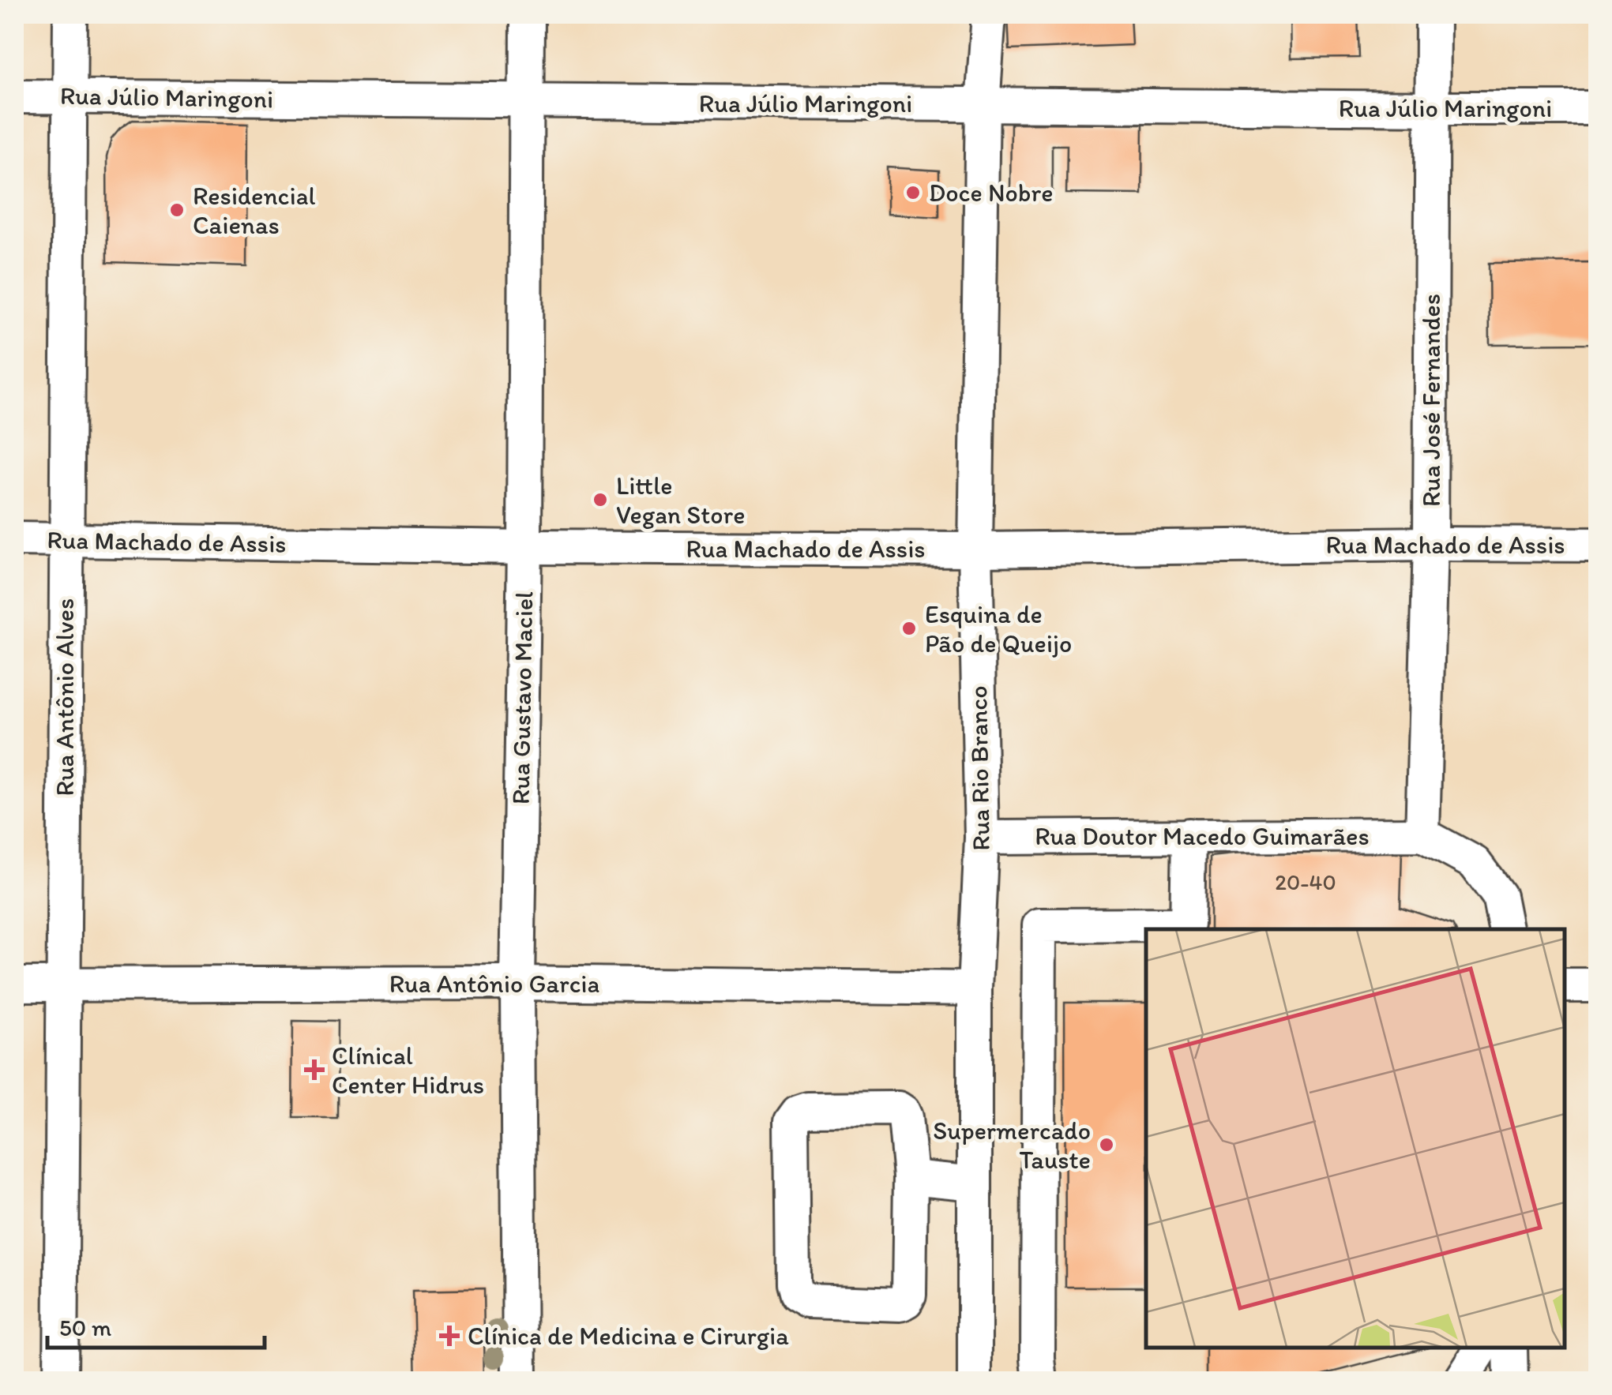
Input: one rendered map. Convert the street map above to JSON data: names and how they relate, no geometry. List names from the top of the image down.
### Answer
{
  "streets": {
    "street": [
      "Rua Júlio Maringoni",
      "Rua José Fernandes",
      "Rua Machado de Assis",
      "Rua Antônio Alves",
      "Rua Gustavo Maciel",
      "Rua Rio Branco",
      "Rua Doutor Macedo Guimarães",
      "Rua Antônio Garcia"
    ]
  },
  "crossings": [
    ["Rua Júlio Maringoni", "Rua José Fernandes"],
    ["Rua Júlio Maringoni", "Rua Antônio Alves"],
    ["Rua Júlio Maringoni", "Rua Gustavo Maciel"],
    ["Rua Júlio Maringoni", "Rua Rio Branco"],
    ["Rua José Fernandes", "Rua Machado de Assis"],
    ["Rua José Fernandes", "Rua Doutor Macedo Guimarães"],
    ["Rua Machado de Assis", "Rua Antônio Alves"],
    ["Rua Machado de Assis", "Rua Gustavo Maciel"],
    ["Rua Machado de Assis", "Rua Rio Branco"],
    ["Rua Antônio Alves", "Rua Antônio Garcia"],
    ["Rua Gustavo Maciel", "Rua Antônio Garcia"],
    ["Rua Rio Branco", "Rua Doutor Macedo Guimarães"],
    ["Rua Rio Branco", "Rua Antônio Garcia"]
  ],
  "places": {
    "other": [
      "Doce Nobre",
      "Residencial Caienas",
      "Little Vegan Store",
      "Esquina de Pão de Queijo",
      "Supermercado Tauste"
    ],
    "health": ["Clínical Center Hidrus", "Clínica de Medicina e Cirurgia"]
  },
  "house_numbers": ["20-40"],
  "scale_bar": "50 m"
}
